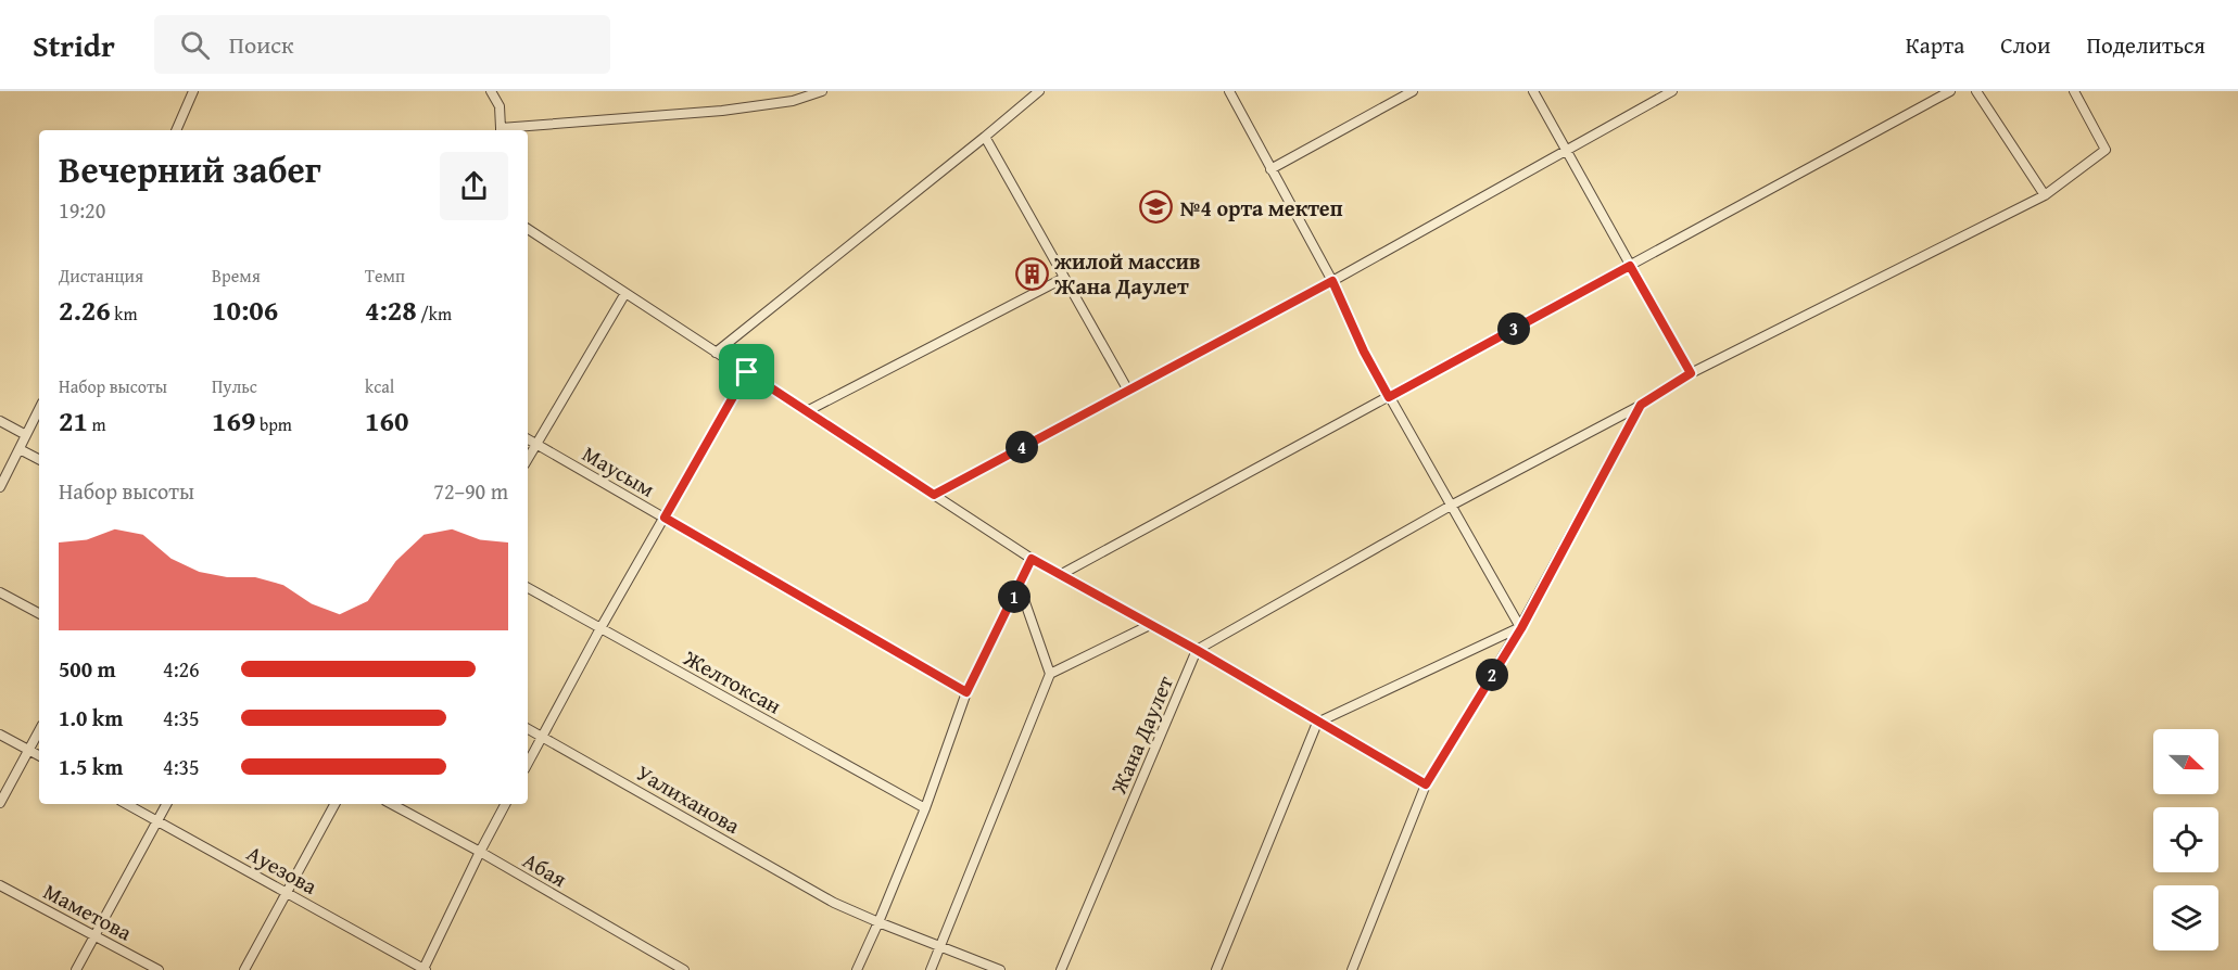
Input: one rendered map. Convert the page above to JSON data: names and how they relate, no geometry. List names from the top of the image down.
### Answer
{
  "streets": {
    "street": [
      "Маусым",
      "Желтоксан",
      "Жана Даулет",
      "Уалиханова",
      "Ауезова",
      "Абая",
      "Маметова"
    ]
  },
  "places": {
    "school or university": ["№4 орта мектеп"],
    "building": ["жилой массив Жана Даулет"]
  },
  "north": "right",
  "page": {
    "header": "Stridr",
    "search": "Поиск",
    "nav": ["Карта", "Слои", "Поделиться"],
    "heading": ["Вечерний забег", "19:20"],
    "stats": [
      ["Дистанция", "2.26 km"],
      ["Время", "10:06"],
      ["Темп", "4:28 /km"],
      ["Набор высоты", "21 m"],
      ["Пульс", "169 bpm"],
      ["kcal", "160"]
    ],
    "pins": [
      "3",
      "4",
      "1",
      "2"
    ],
    "chart": ["Набор высоты", "72–90 m"],
    "list": [
      {
        "name": "500 m",
        "note": "4:26"
      },
      {
        "name": "1.0 km",
        "note": "4:35"
      },
      {
        "name": "1.5 km",
        "note": "4:35"
      }
    ]
  }
}
